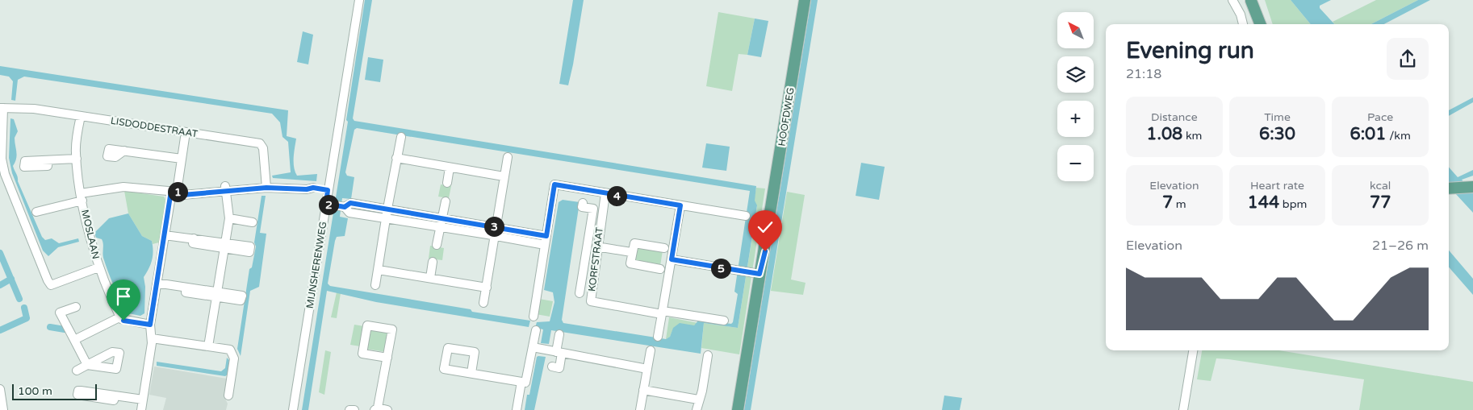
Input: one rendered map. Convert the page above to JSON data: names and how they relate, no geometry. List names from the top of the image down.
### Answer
{
  "streets": {
    "main road": ["HOOFDWEG"],
    "street": [
      "LISDODDESTRAAT",
      "MOSLAAN",
      "KORFSTRAAT",
      "MIJNSHERENWEG"
    ]
  },
  "crossings": [
    ["LISDODDESTRAAT", "MOSLAAN"]
  ],
  "scale_bar": "100 m",
  "north": "top left",
  "page": {
    "map_buttons": ["+", "−"],
    "heading": ["Evening run", "21:18"],
    "stats": [
      ["Distance", "1.08 km"],
      ["Time", "6:30"],
      ["Pace", "6:01 /km"],
      ["Elevation", "7 m"],
      ["Heart rate", "144 bpm"],
      ["kcal", "77"]
    ],
    "pins": [
      "1",
      "4",
      "2",
      "3",
      "5"
    ],
    "chart": ["Elevation", "21–26 m"],
    "scale": "100 m"
  }
}
